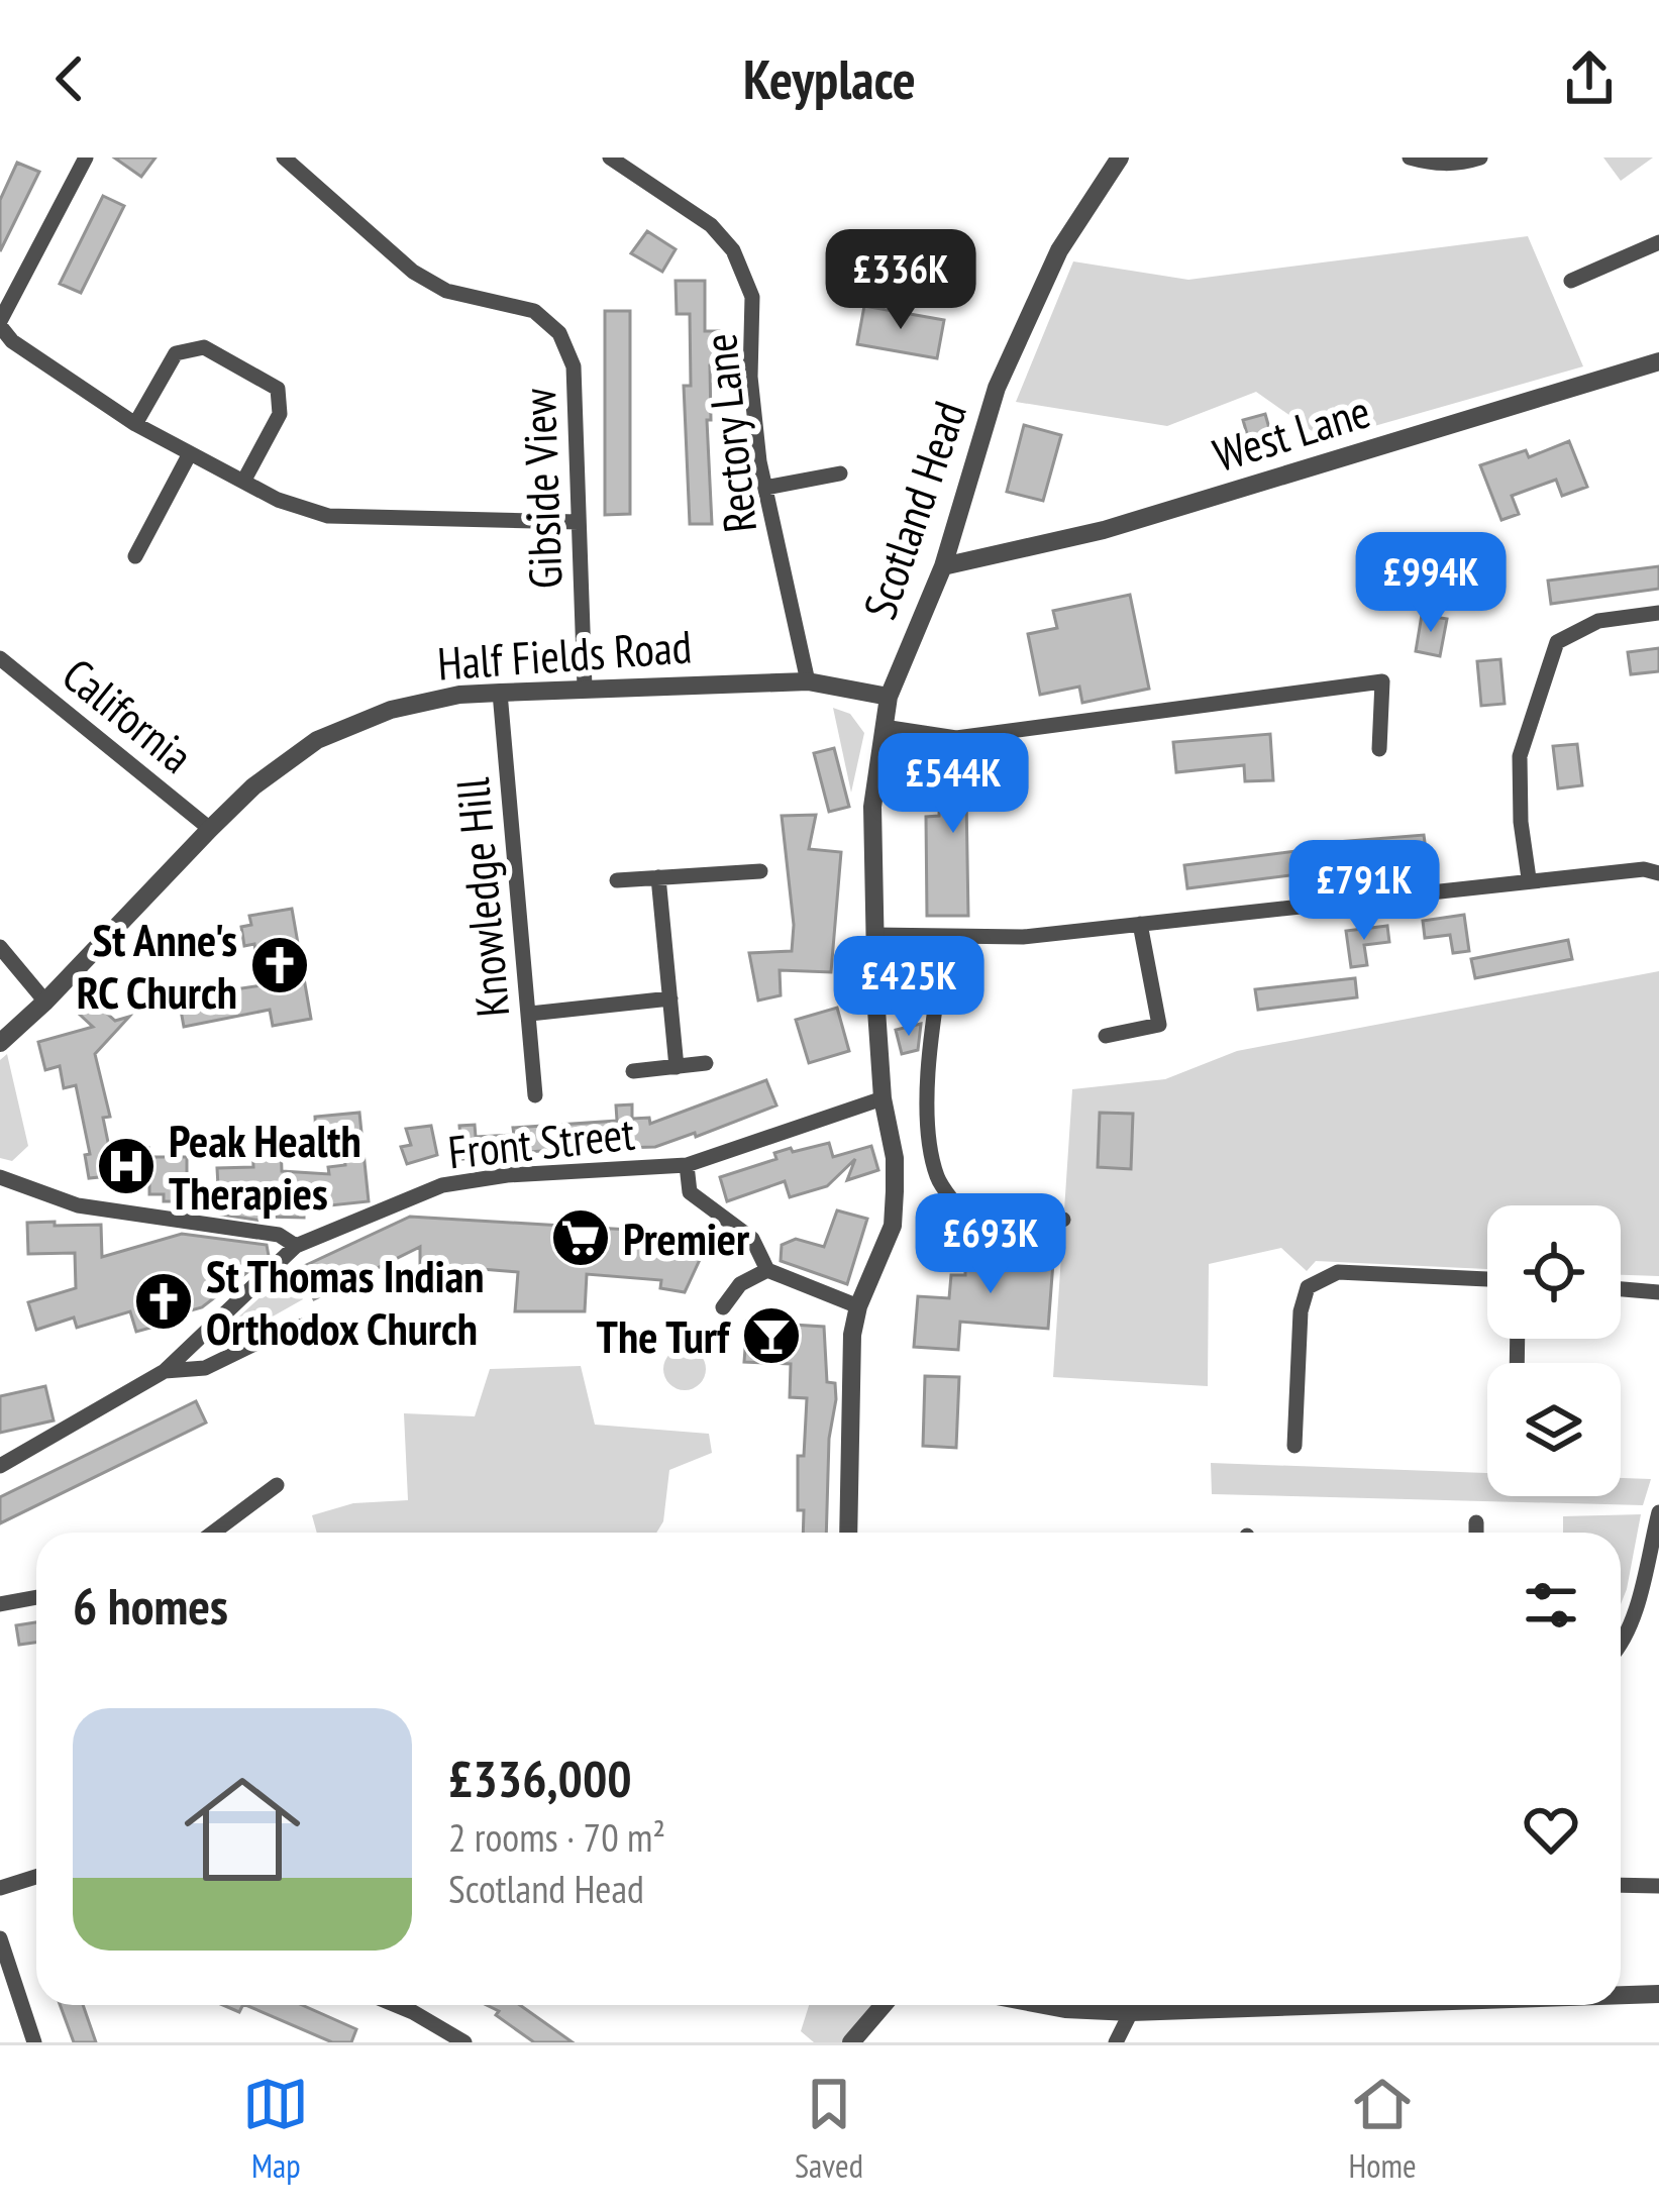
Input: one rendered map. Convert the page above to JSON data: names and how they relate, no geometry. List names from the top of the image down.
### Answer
{
  "streets": {
    "street": [
      "West Lane",
      "Rectory Lane",
      "Gibside View",
      "Scotland Head",
      "Half Fields Road",
      "California",
      "Knowledge Hill",
      "Front Street"
    ]
  },
  "crossings": [
    ["West Lane", "Scotland Head"],
    ["Rectory Lane", "Half Fields Road"],
    ["Gibside View", "Half Fields Road"],
    ["Scotland Head", "Half Fields Road"],
    ["Scotland Head", "Front Street"],
    ["Half Fields Road", "California"],
    ["Half Fields Road", "Knowledge Hill"]
  ],
  "places": {
    "church": ["St Anne's RC Church", "St Thomas Indian Orthodox Church"],
    "hospital": ["Peak Health Therapies"],
    "supermarket": ["Premier"],
    "bar": ["The Turf"]
  },
  "page": {
    "header": "Keyplace",
    "price": [
      "£336K",
      "£994K",
      "£544K",
      "£791K",
      "£425K",
      "£693K"
    ],
    "heading": "6 homes",
    "list": [
      {
        "name": "£336,000",
        "note": "2 rooms · 70 m² · Scotland Head"
      }
    ],
    "tabs": ["Map", "Saved", "Home"]
  }
}
